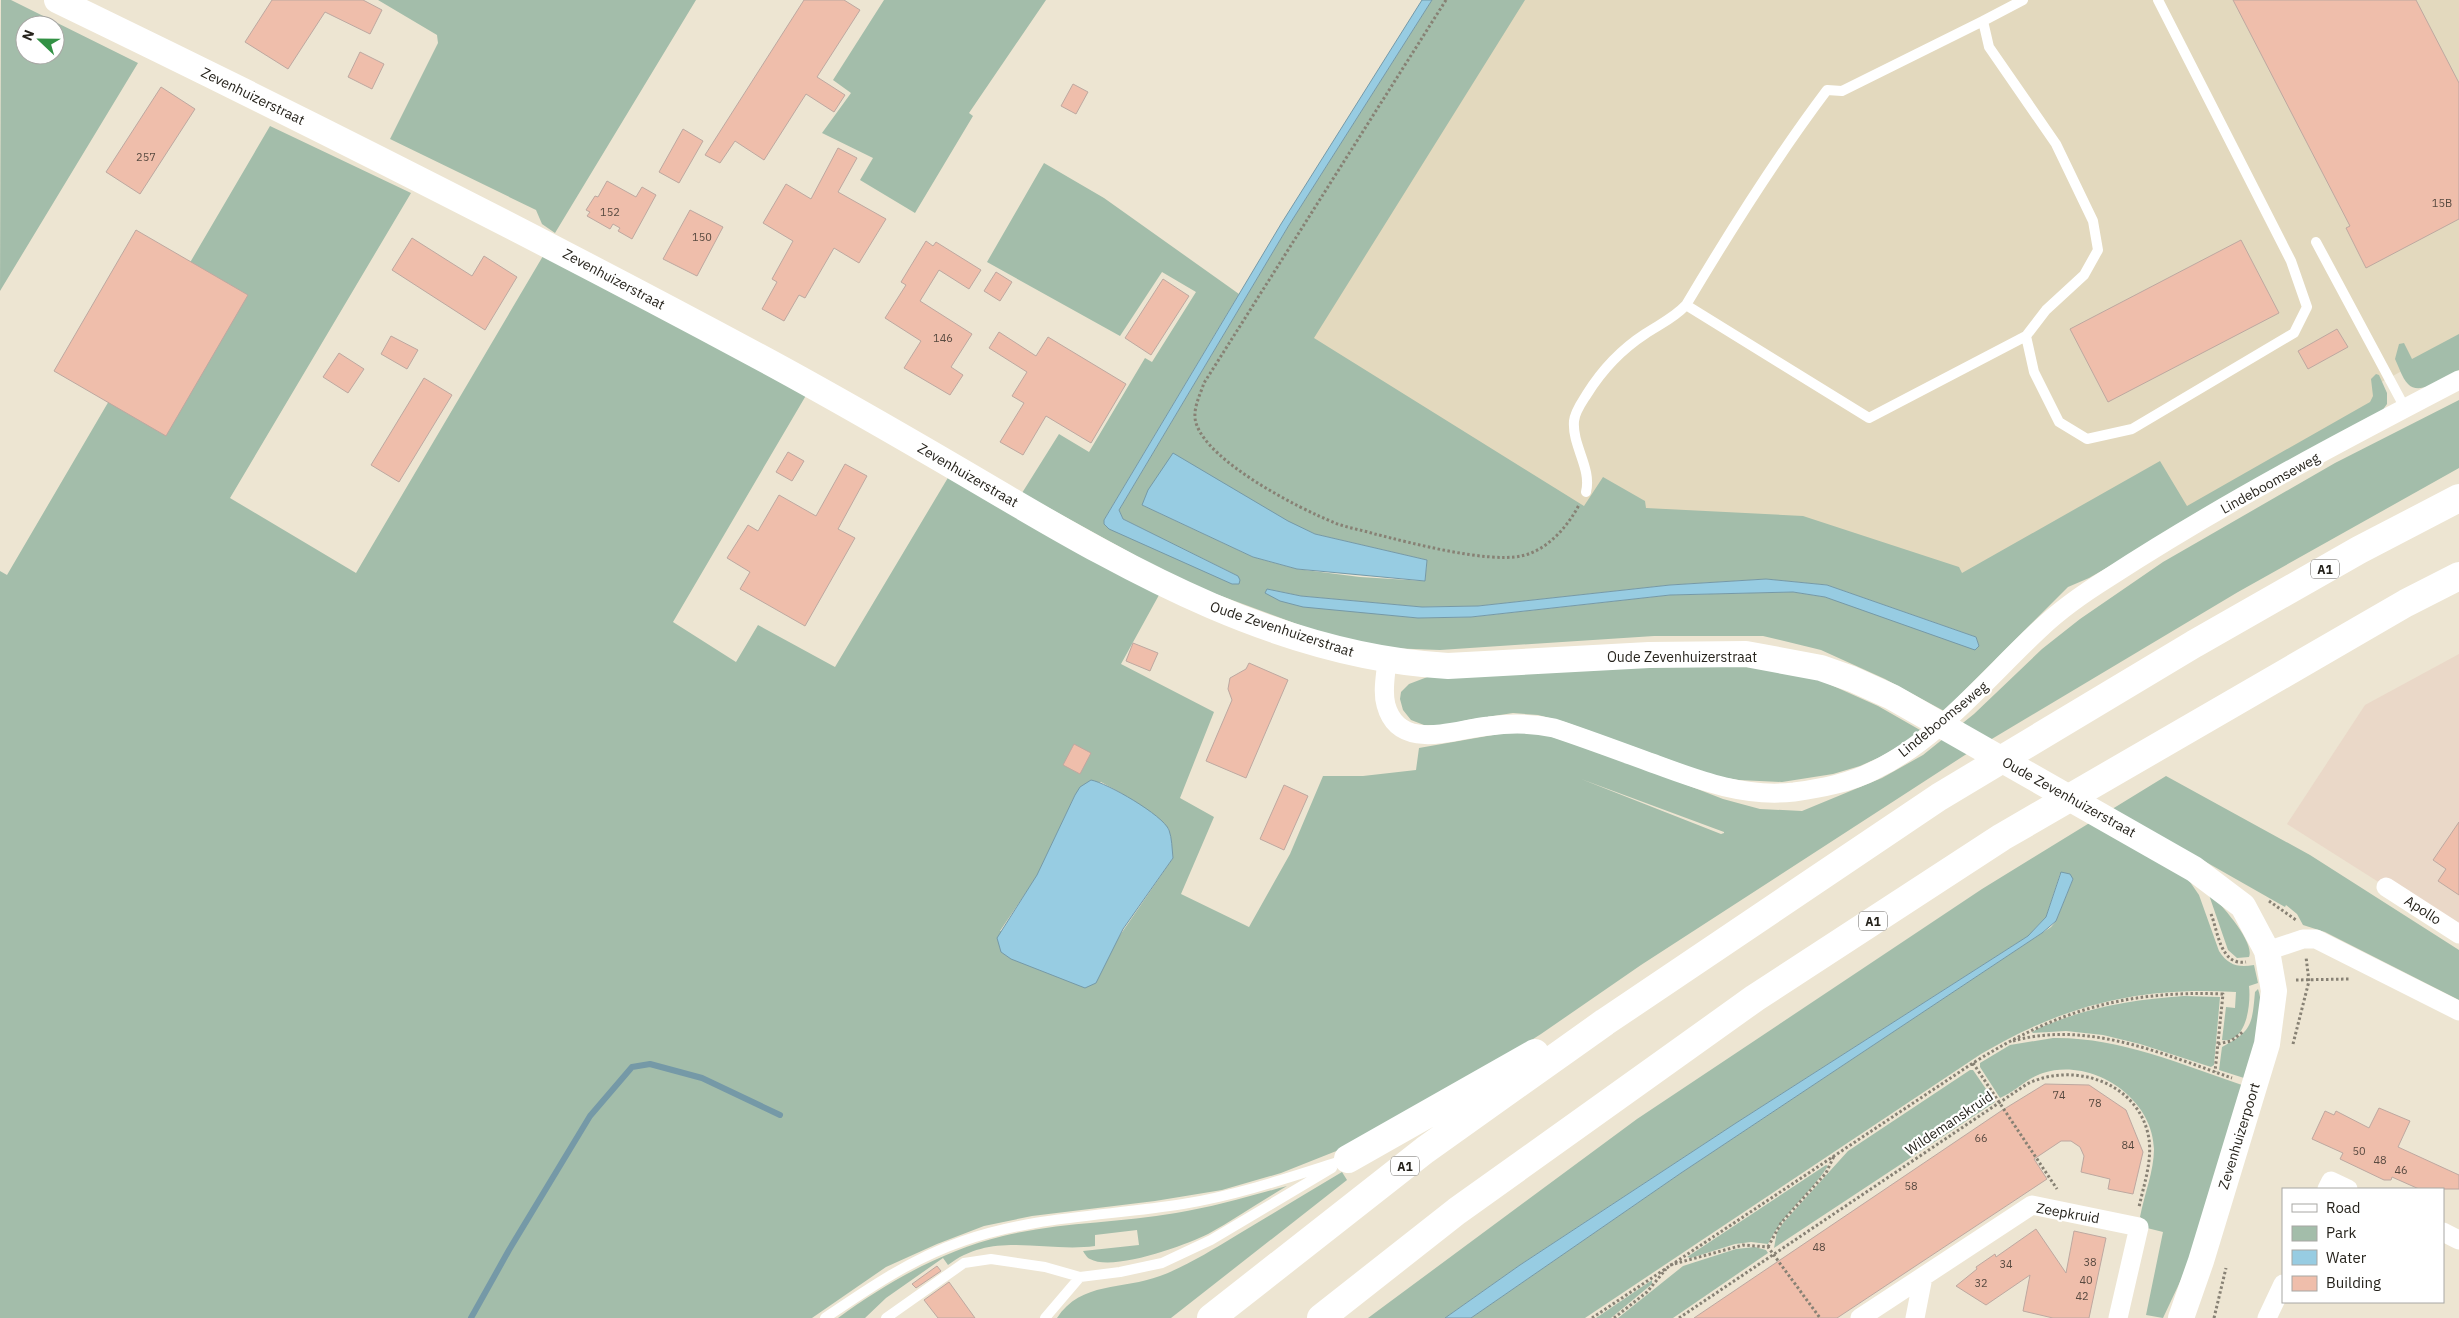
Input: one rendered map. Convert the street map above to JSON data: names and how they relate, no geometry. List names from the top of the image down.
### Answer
{
  "streets": {
    "highway": ["A1"],
    "street": [
      "Zevenhuizerstraat",
      "Lindeboomseweg",
      "Oude Zevenhuizerstraat",
      "Apollo",
      "Zevenhuizerpoort",
      "Zeepkruid"
    ],
    "path": ["Wildemanskruid"]
  },
  "crossings": [
    ["Zevenhuizerstraat", "Oude Zevenhuizerstraat"],
    ["Lindeboomseweg", "Oude Zevenhuizerstraat"],
    ["Oude Zevenhuizerstraat", "Zevenhuizerpoort"],
    ["Wildemanskruid", "Zeepkruid"]
  ],
  "house_numbers": [
    "257",
    "15B",
    "152",
    "150",
    "146",
    "74",
    "78",
    "66",
    "84",
    "50",
    "48",
    "46",
    "58",
    "48",
    "38",
    "34",
    "40",
    "32",
    "42"
  ],
  "legend": [
    "Road",
    "Park",
    "Water",
    "Building"
  ],
  "north": "left"
}
